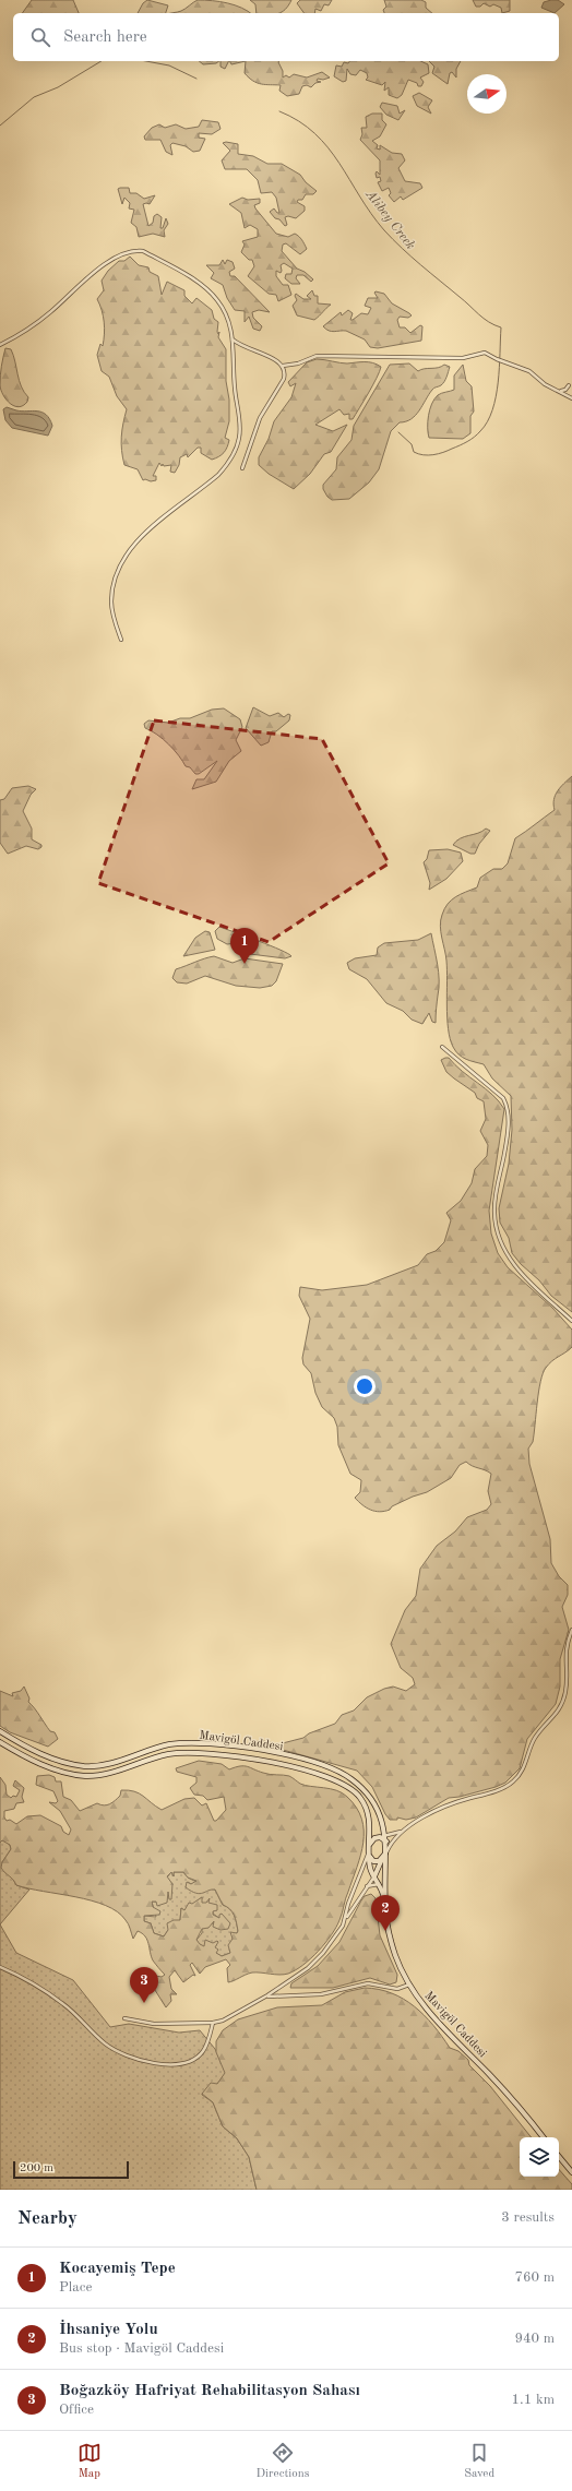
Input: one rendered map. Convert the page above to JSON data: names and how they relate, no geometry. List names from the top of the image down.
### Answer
{
  "streets": {
    "main road": ["Mavigöl Caddesi"]
  },
  "water": ["Alibey Creek"],
  "scale_bar": "200 m",
  "north": "right",
  "page": {
    "search": "Search here",
    "pins": ["1", "2", "3"],
    "scale": "200 m",
    "heading": ["Nearby", "3 results"],
    "list": [
      {
        "mark": "1",
        "name": "Kocayemiş Tepe",
        "note": "Place",
        "value": "760 m"
      },
      {
        "mark": "2",
        "name": "İhsaniye Yolu",
        "note": "Bus stop · Mavigöl Caddesi",
        "value": "940 m"
      },
      {
        "mark": "3",
        "name": "Boğazköy Hafriyat Rehabilitasyon Sahası",
        "note": "Office",
        "value": "1.1 km"
      }
    ],
    "nav": ["Map", "Directions", "Saved"]
  }
}
